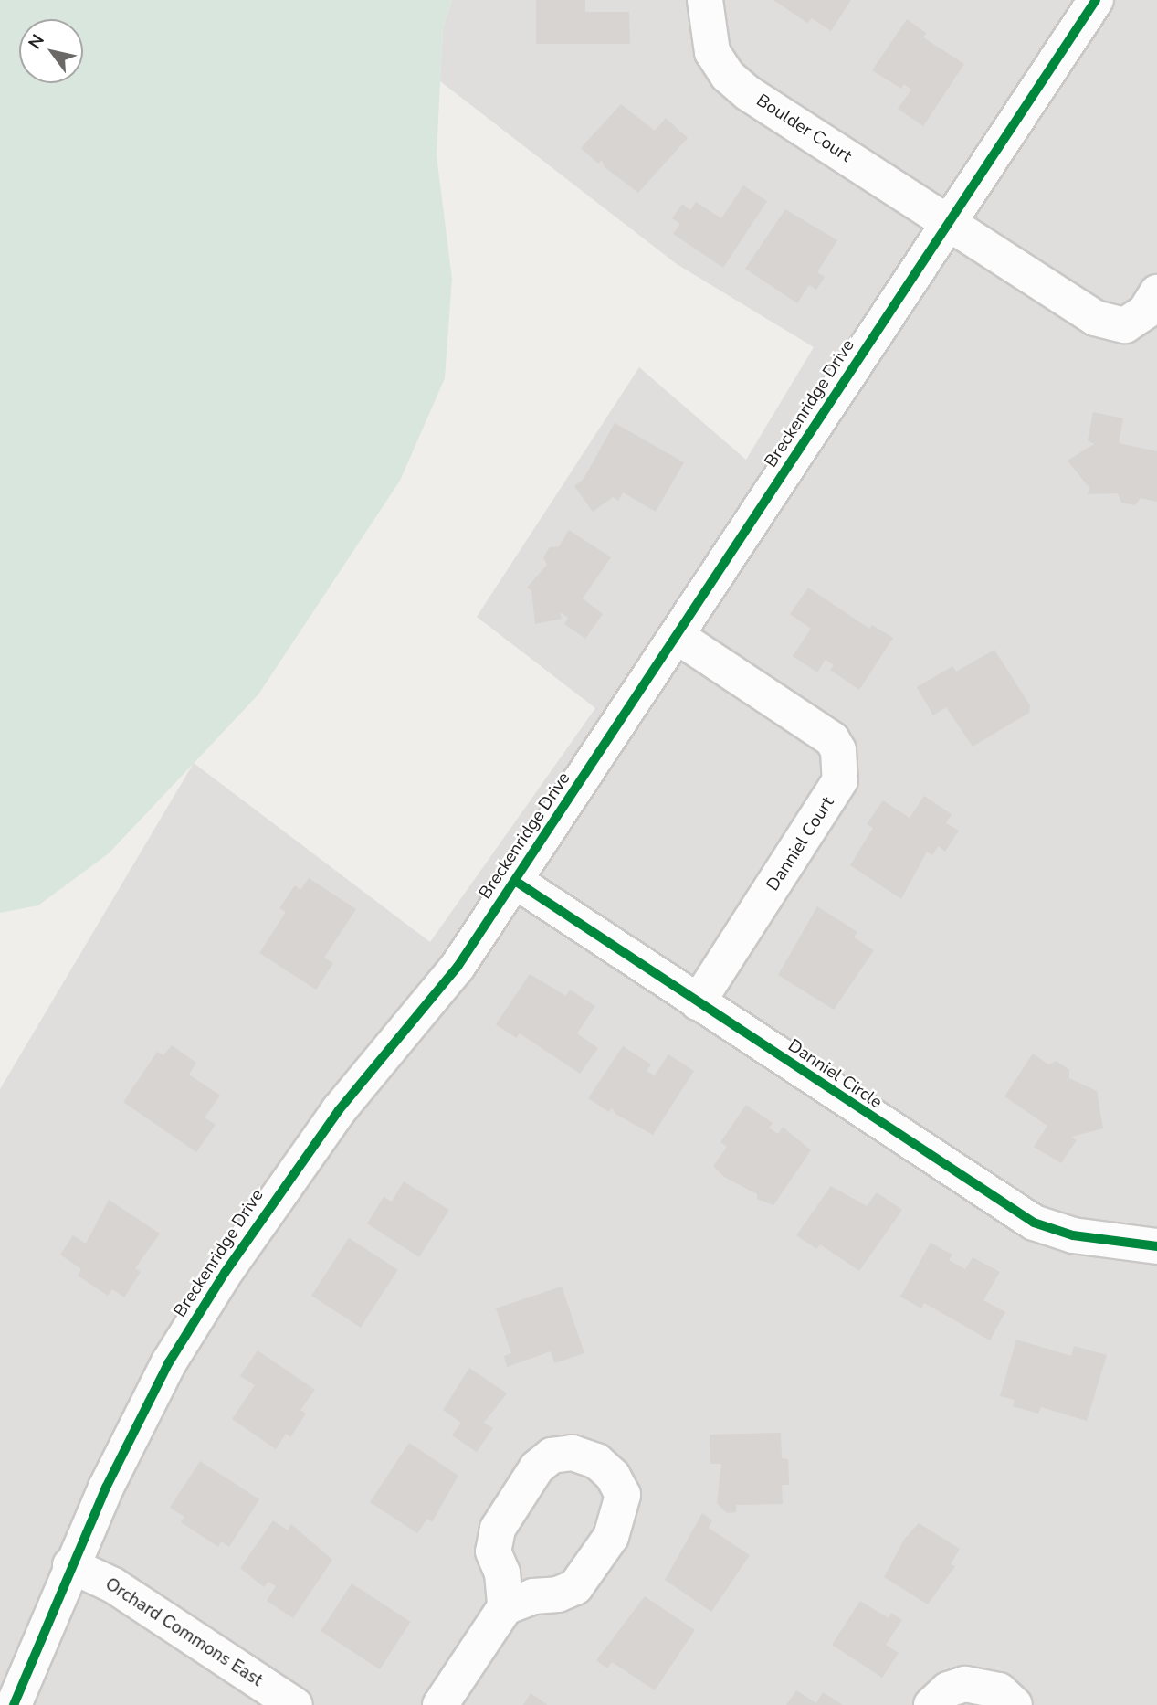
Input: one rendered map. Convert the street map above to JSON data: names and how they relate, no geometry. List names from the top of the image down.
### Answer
{
  "streets": {
    "street": [
      "Boulder Court",
      "Breckenridge Drive",
      "Danniel Court",
      "Danniel Circle",
      "Orchard Commons East"
    ]
  },
  "crossings": [
    ["Boulder Court", "Breckenridge Drive"],
    ["Breckenridge Drive", "Danniel Court"],
    ["Breckenridge Drive", "Danniel Circle"],
    ["Breckenridge Drive", "Orchard Commons East"],
    ["Danniel Court", "Danniel Circle"]
  ],
  "north": "top left"
}
